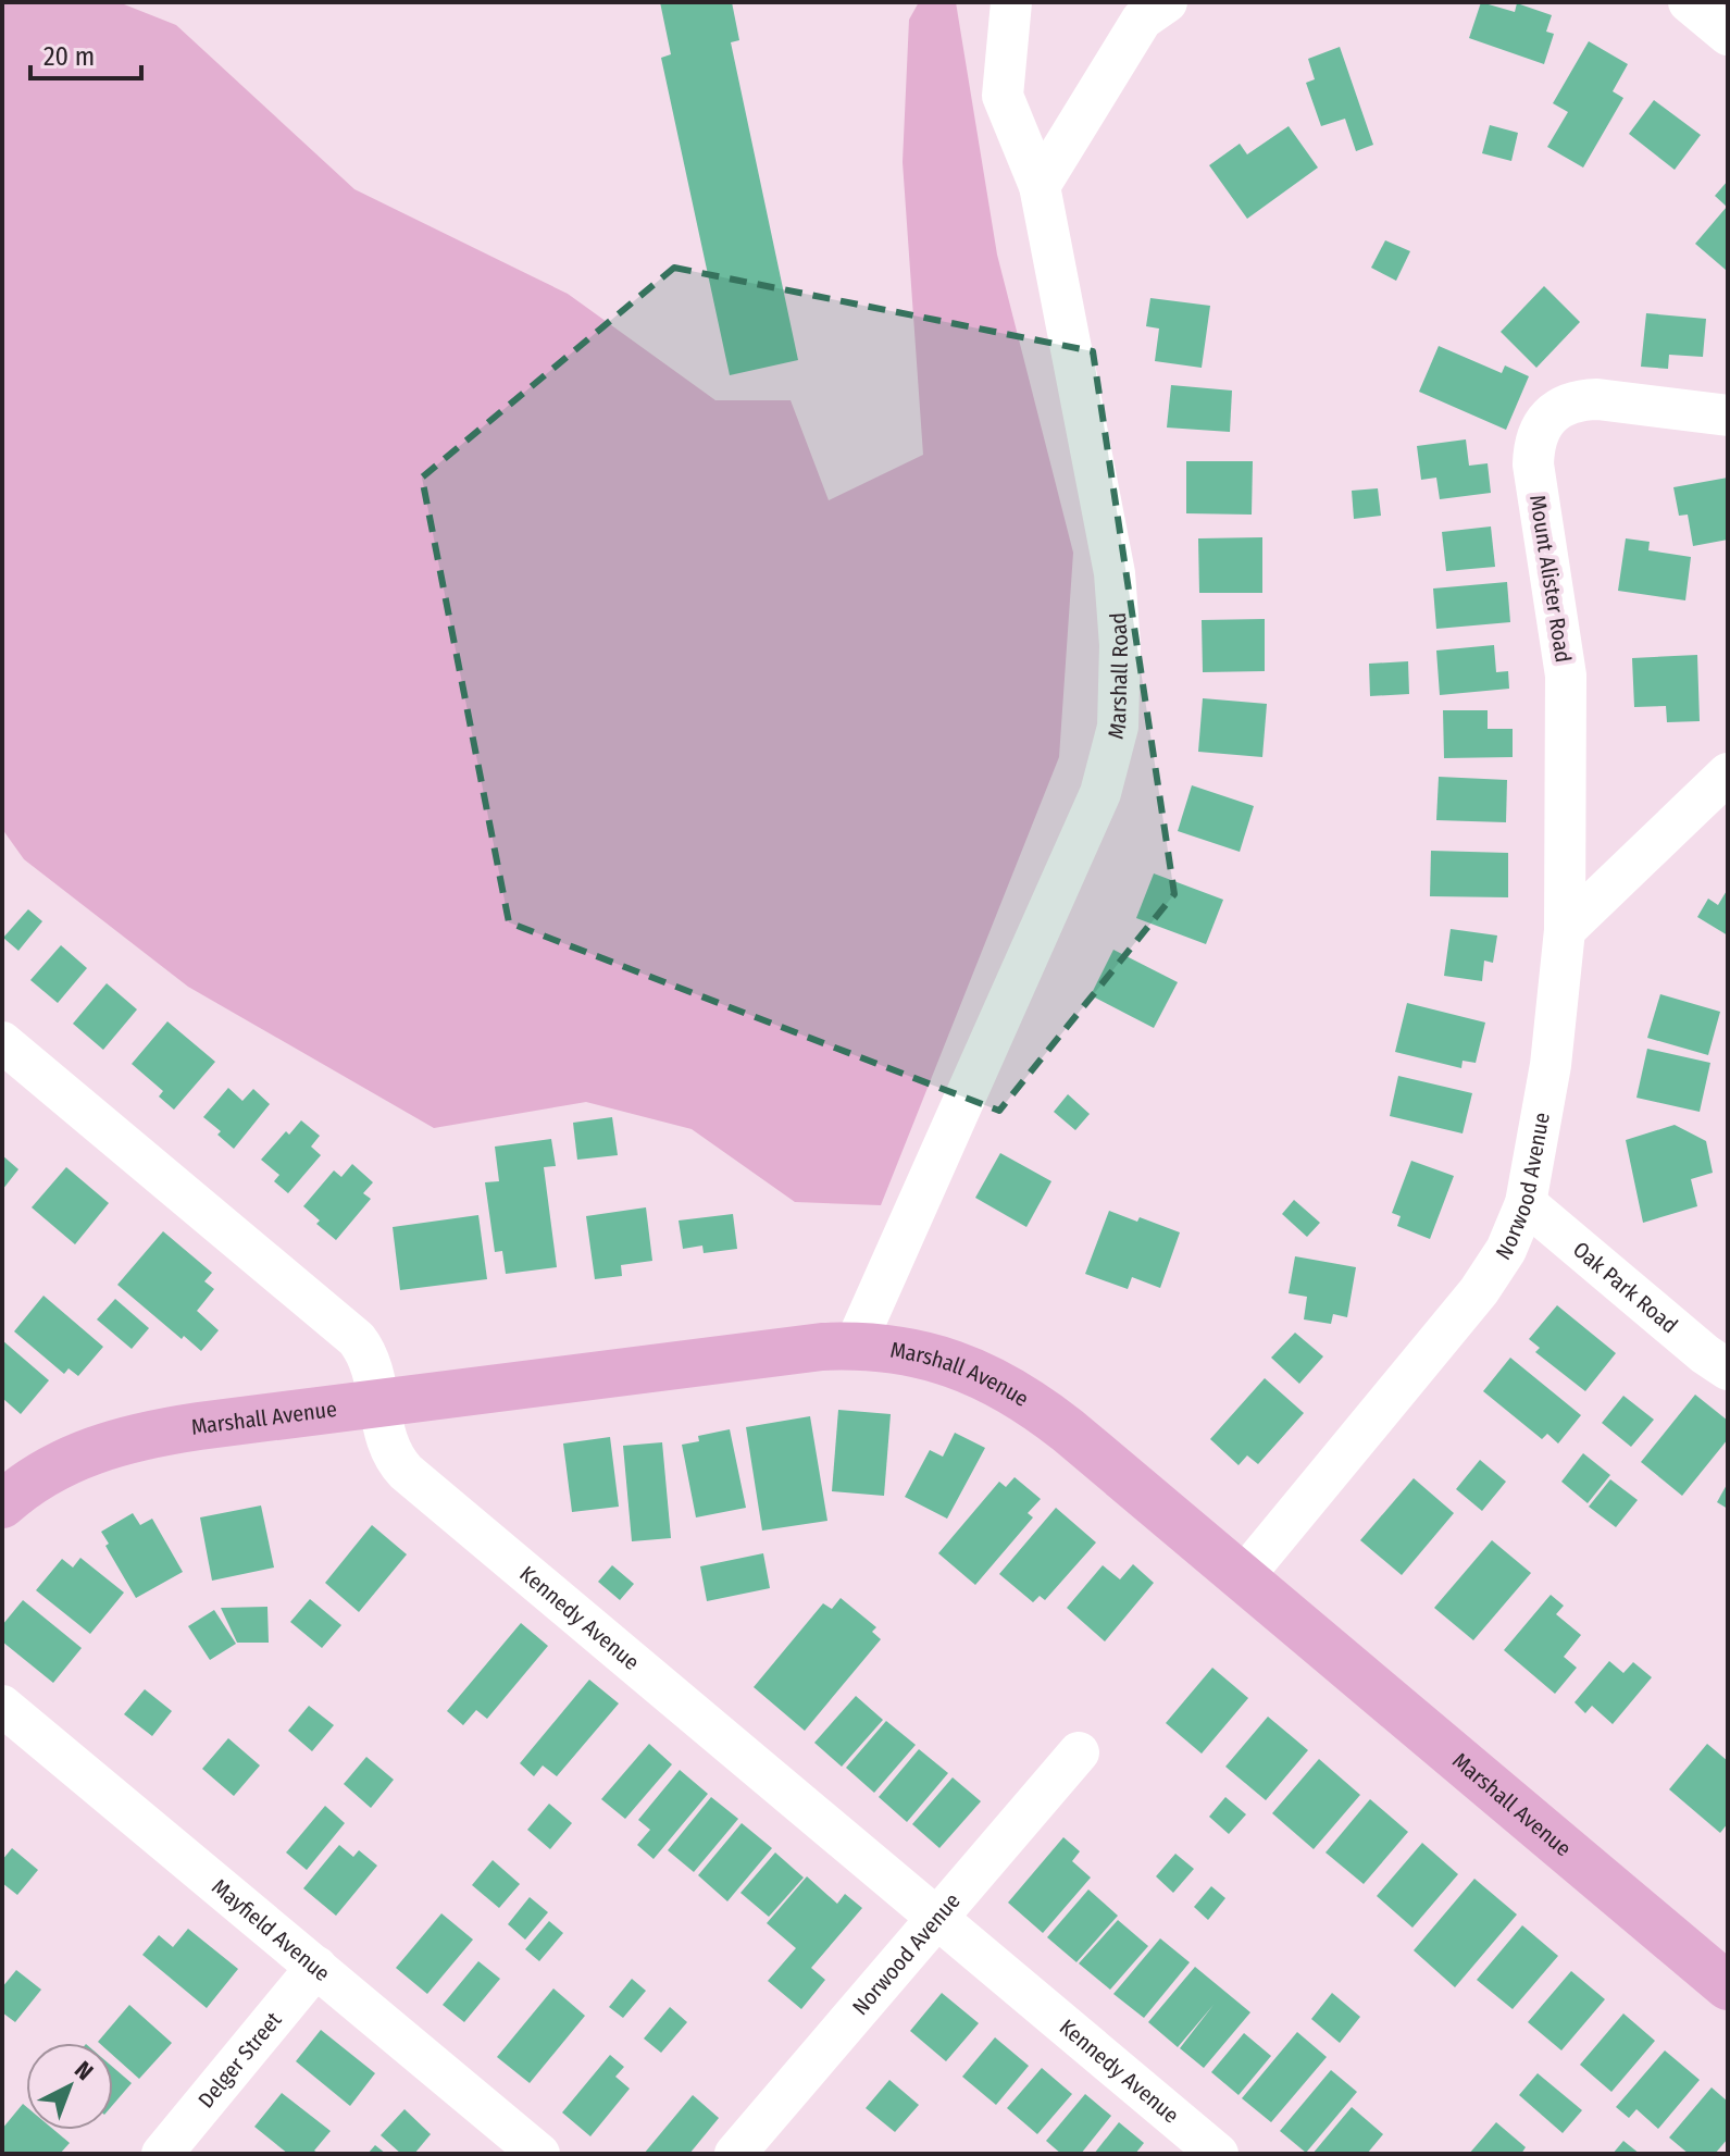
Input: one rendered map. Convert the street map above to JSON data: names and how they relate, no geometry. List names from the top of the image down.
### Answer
{
  "streets": {
    "main road": ["Marshall Avenue"],
    "street": [
      "Mount Alister Road",
      "Marshall Road",
      "Norwood Avenue",
      "Oak Park Road",
      "Kennedy Avenue",
      "Mayfield Avenue",
      "Delger Street"
    ]
  },
  "crossings": [
    ["Mount Alister Road", "Norwood Avenue"],
    ["Marshall Road", "Marshall Avenue"],
    ["Norwood Avenue", "Oak Park Road"],
    ["Norwood Avenue", "Marshall Avenue"],
    ["Norwood Avenue", "Kennedy Avenue"],
    ["Marshall Avenue", "Kennedy Avenue"],
    ["Mayfield Avenue", "Delger Street"]
  ],
  "scale_bar": "20 m",
  "north": "top right"
}
